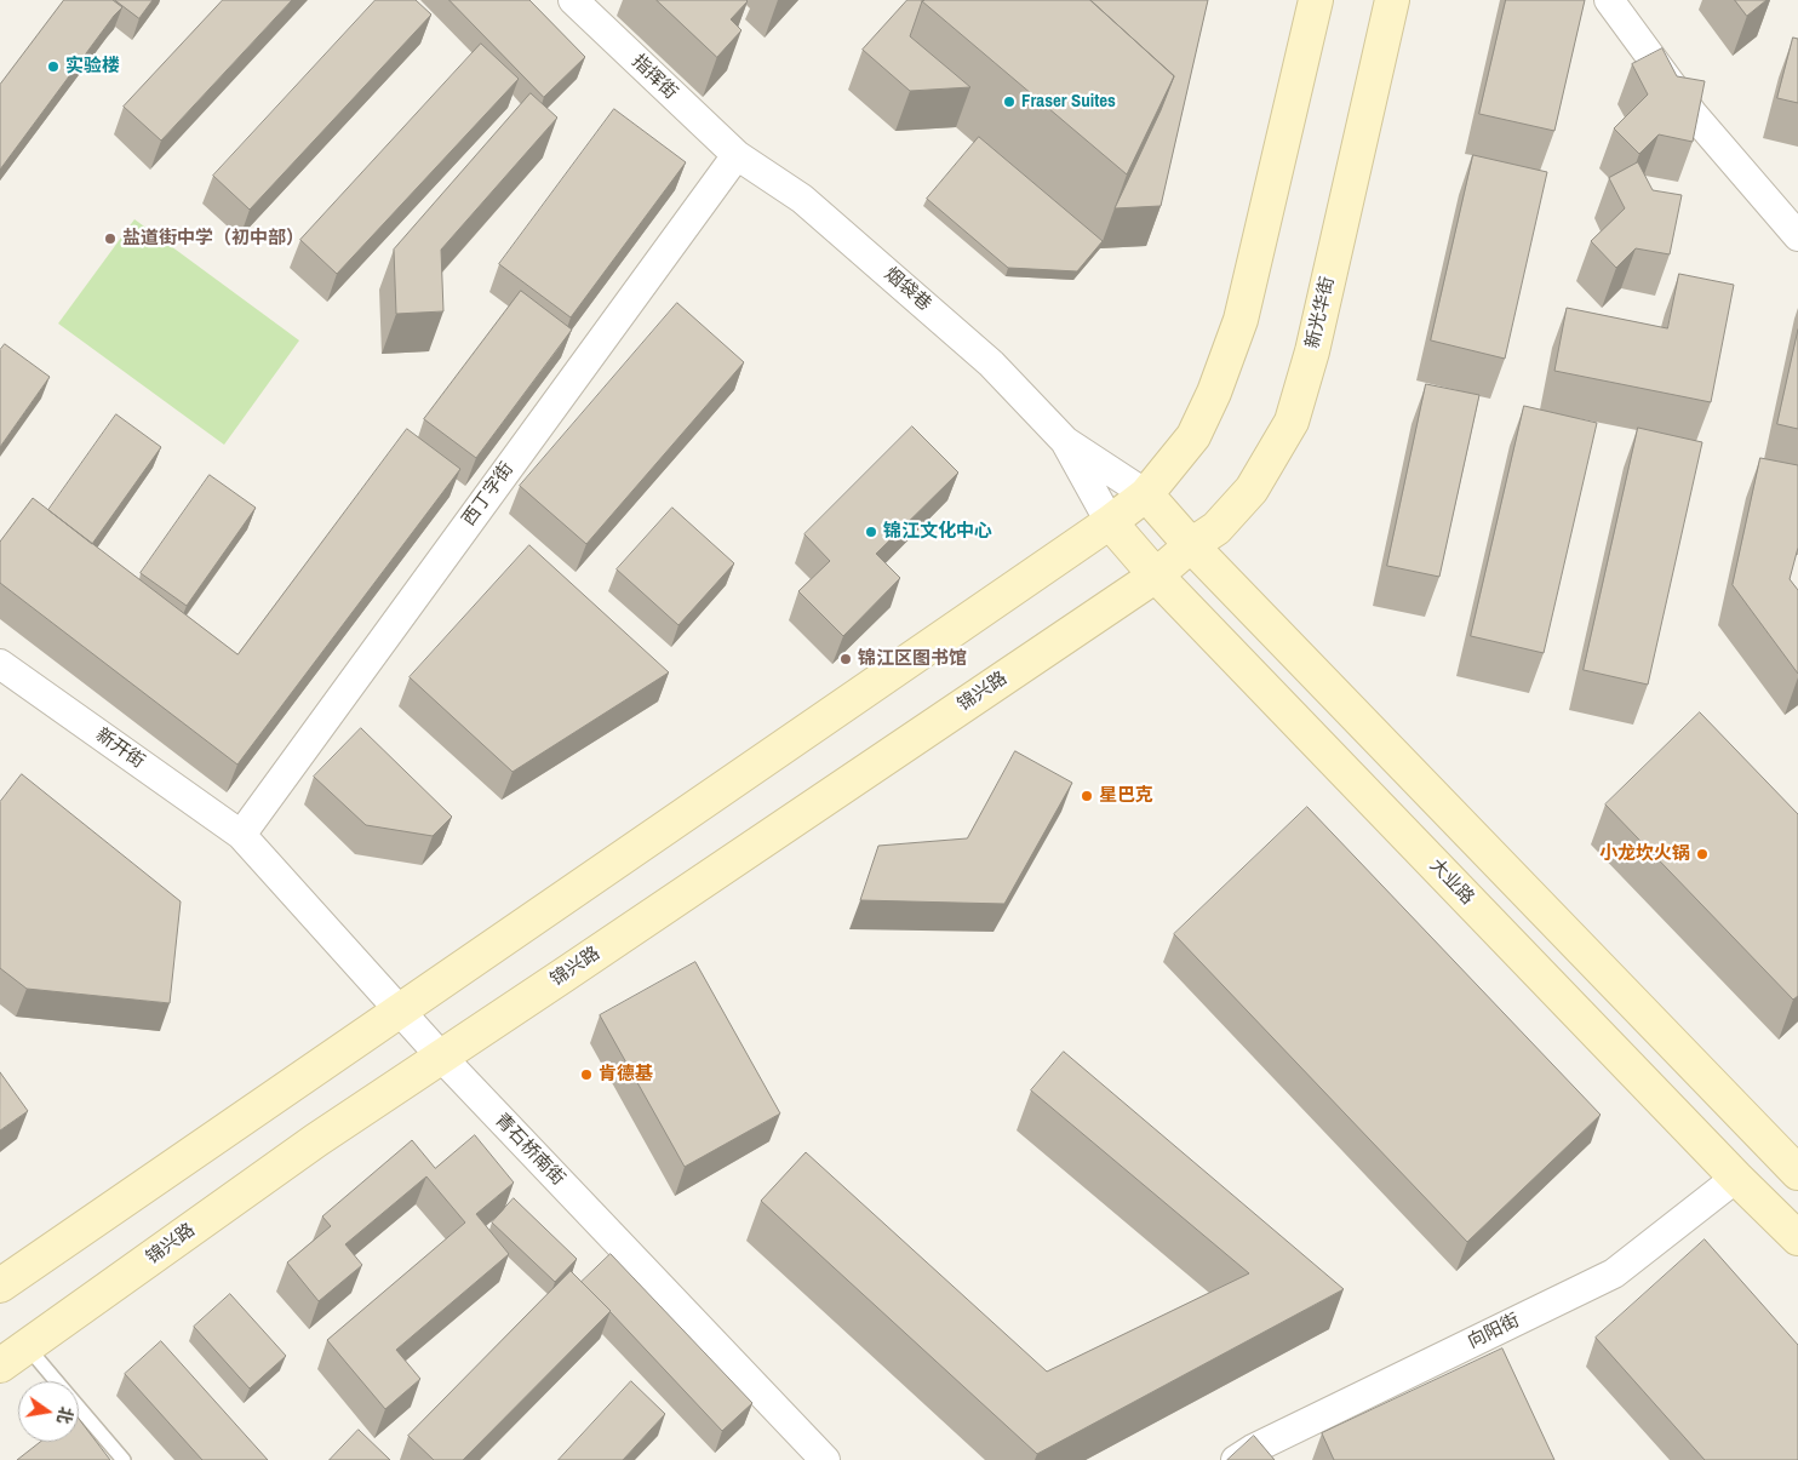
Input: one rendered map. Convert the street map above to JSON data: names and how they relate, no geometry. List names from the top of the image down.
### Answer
{
  "streets": {
    "main road": ["新光华街", "锦兴路", "大业路"],
    "street": [
      "指挥街",
      "烟袋巷",
      "西丁字街",
      "新开街",
      "青石桥南街",
      "向阳街"
    ]
  },
  "crossings": [
    ["指挥街", "烟袋巷"],
    ["指挥街", "西丁字街"],
    ["烟袋巷", "西丁字街"],
    ["新光华街", "锦兴路"],
    ["新光华街", "大业路"],
    ["西丁字街", "新开街"],
    ["西丁字街", "青石桥南街"],
    ["锦兴路", "大业路"],
    ["锦兴路", "青石桥南街"],
    ["新开街", "青石桥南街"],
    ["大业路", "向阳街"]
  ],
  "places": [
    "实验楼",
    "Fraser Suites",
    "盐道街中学（初中部）",
    "锦江文化中心",
    "锦江区图书馆",
    "星巴克",
    "小龙坎火锅",
    "肯德基"
  ],
  "north": "right"
}
